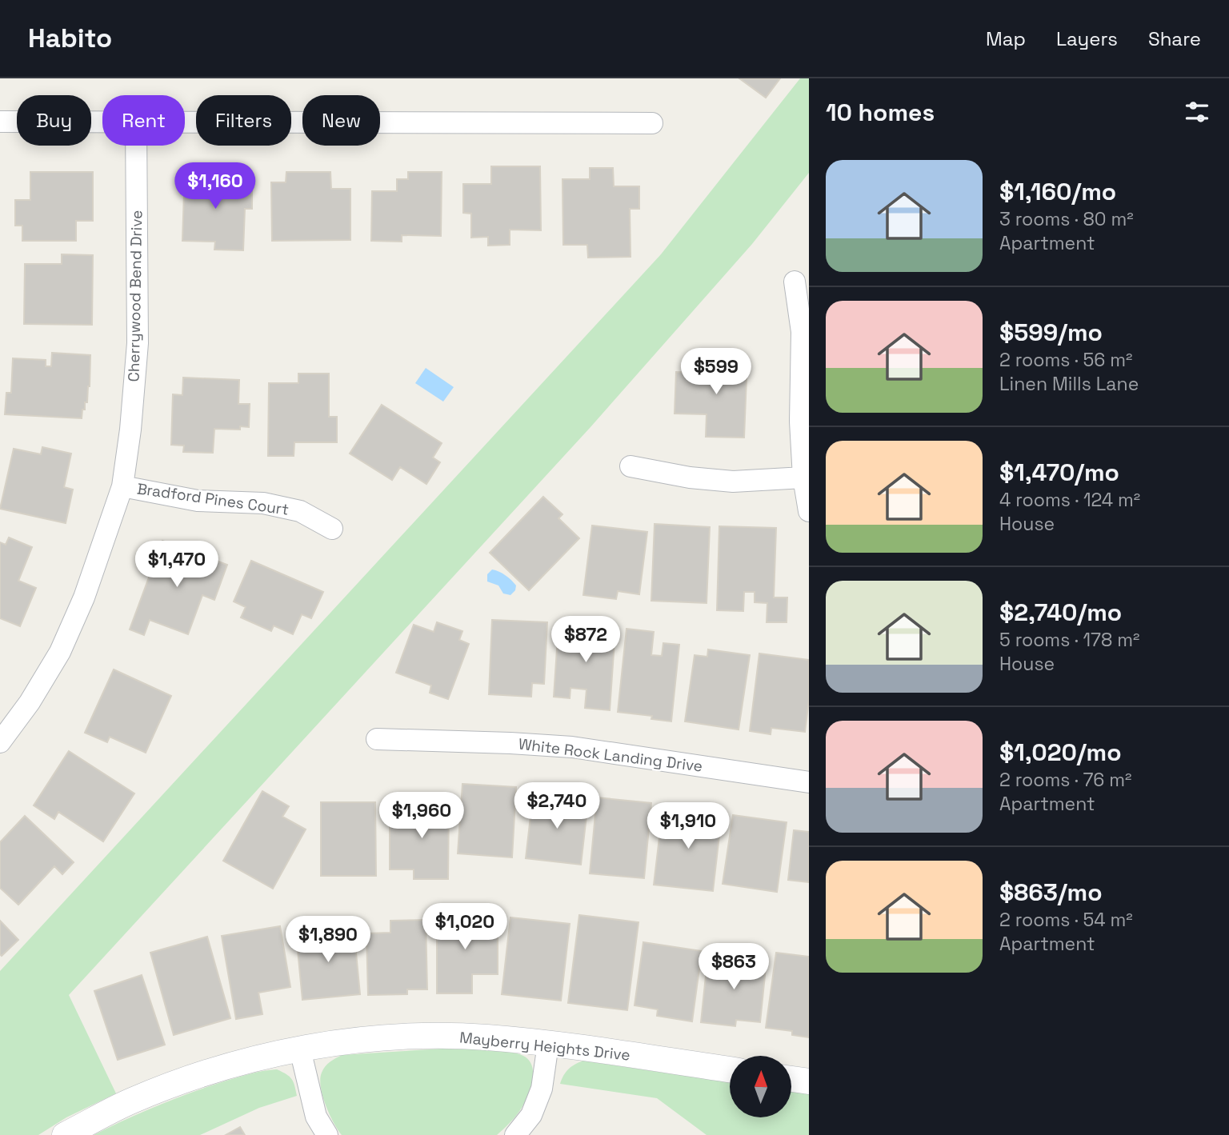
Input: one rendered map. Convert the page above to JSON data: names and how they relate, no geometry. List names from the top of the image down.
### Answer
{
  "streets": {
    "street": [
      "Cherrywood Bend Drive",
      "Bradford Pines Court",
      "White Rock Landing Drive",
      "Mayberry Heights Drive"
    ]
  },
  "crossings": [
    ["Cherrywood Bend Drive", "Bradford Pines Court"]
  ],
  "north": "top",
  "page": {
    "header": "Habito",
    "nav": ["Map", "Layers", "Share"],
    "heading": "10 homes",
    "chip": [
      "Buy",
      "Rent",
      "Filters",
      "New"
    ],
    "list": [
      {
        "name": "$1,160/mo",
        "note": "3 rooms · 80 m² · Apartment"
      },
      {
        "name": "$599/mo",
        "note": "2 rooms · 56 m² · Linen Mills Lane"
      },
      {
        "name": "$1,470/mo",
        "note": "4 rooms · 124 m² · House"
      },
      {
        "name": "$2,740/mo",
        "note": "5 rooms · 178 m² · House"
      },
      {
        "name": "$1,020/mo",
        "note": "2 rooms · 76 m² · Apartment"
      },
      {
        "name": "$863/mo",
        "note": "2 rooms · 54 m² · Apartment"
      }
    ],
    "price": [
      "$1,160",
      "$599",
      "$1,470",
      "$872",
      "$2,740",
      "$1,960",
      "$1,910",
      "$1,020",
      "$1,890",
      "$863"
    ]
  }
}
